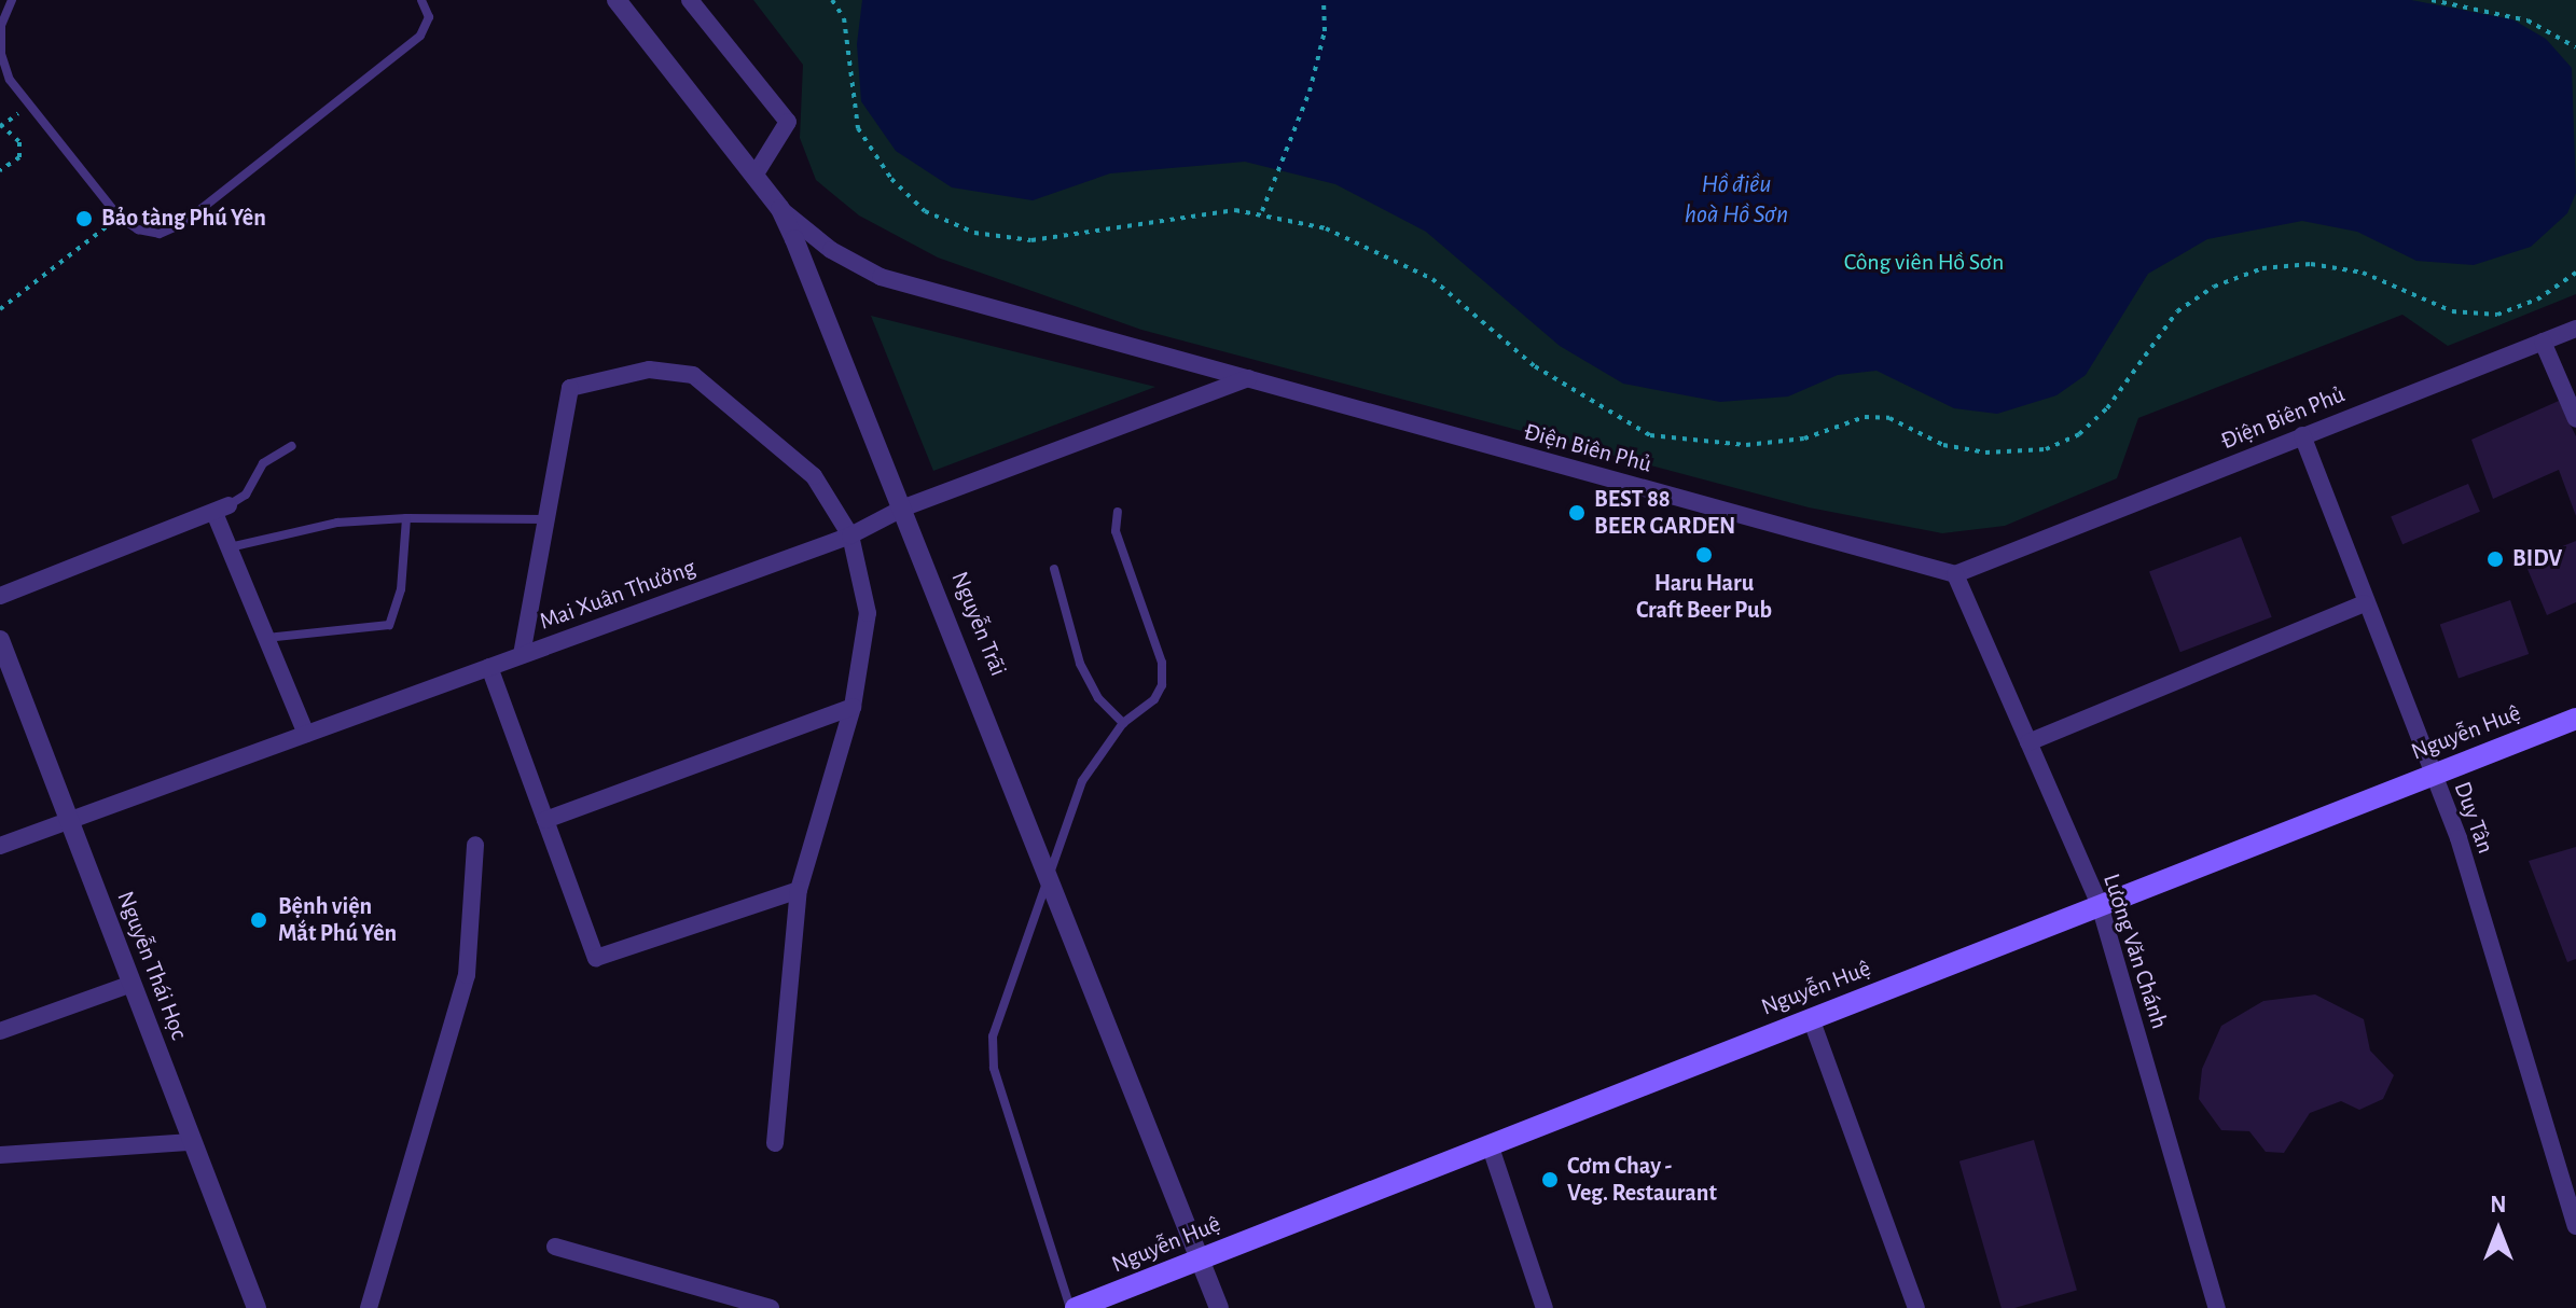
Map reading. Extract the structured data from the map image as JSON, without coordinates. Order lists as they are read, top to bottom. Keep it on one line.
{"streets":{"main road":["Nguyễn Huệ"],"street":["Điện Biên Phủ","Mai Xuân Thưởng","Nguyễn Trãi","Duy Tân","Lương Văn Chánh","Nguyễn Thái Học"]},"crossings":[["Điện Biên Phủ","Mai Xuân Thưởng"],["Điện Biên Phủ","Nguyễn Trãi"],["Điện Biên Phủ","Duy Tân"],["Điện Biên Phủ","Lương Văn Chánh"],["Mai Xuân Thưởng","Nguyễn Trãi"],["Mai Xuân Thưởng","Nguyễn Thái Học"],["Nguyễn Trãi","Nguyễn Huệ"],["Nguyễn Huệ","Duy Tân"],["Nguyễn Huệ","Lương Văn Chánh"]],"water":["Hồ điều hoà Hồ Sơn"],"parks":["Công viên Hồ Sơn"],"places":["Bảo tàng Phú Yên","BEST 88 BEER GARDEN","Haru Haru Craft Beer Pub","BIDV","Bệnh viện Mắt Phú Yên","Cơm Chay - Veg. Restaurant"],"north":"top"}
